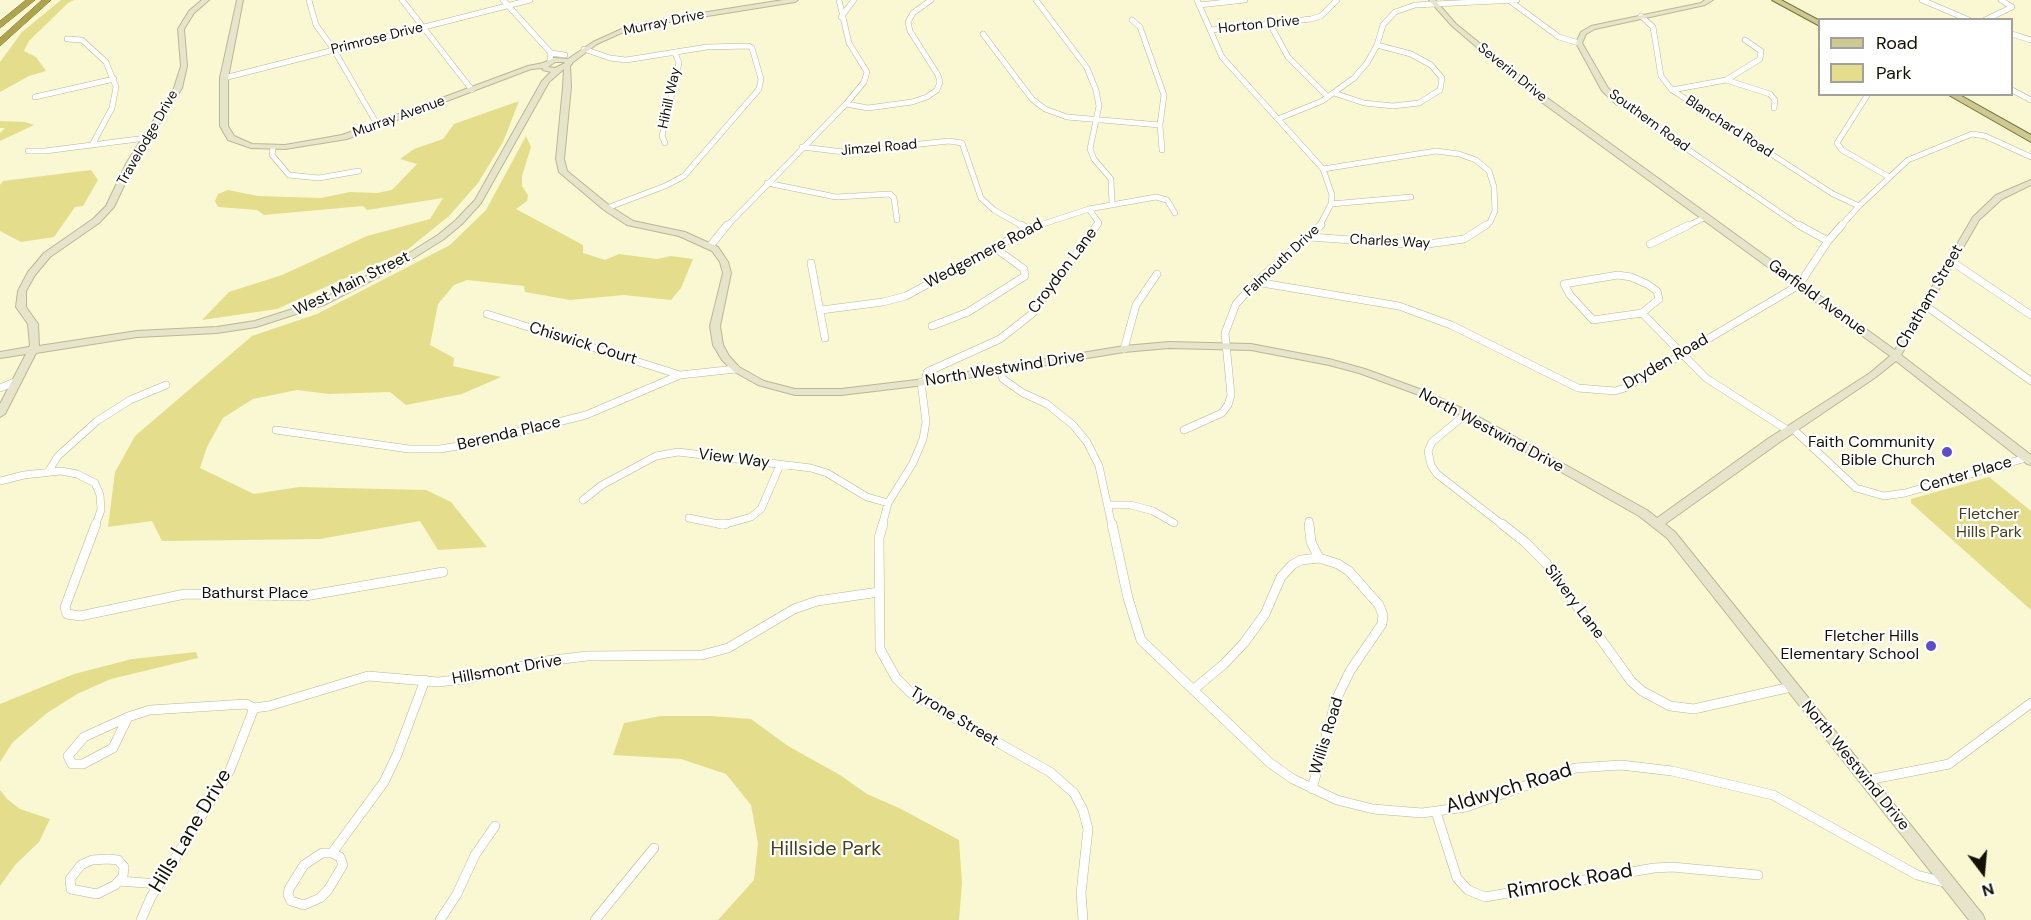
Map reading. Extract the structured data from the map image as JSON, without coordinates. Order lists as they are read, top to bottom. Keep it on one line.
{"streets":{"street":["Murray Drive","Horton Drive","Primrose Drive","Severin Drive","Hihill Way","Murray Avenue","Southern Road","Blanchard Road","Travelodge Drive","Jimzel Road","Charles Way","Wedgemere Road","Falmouth Drive","Croydon Lane","West Main Street","Chatham Street","Garfield Avenue","Chiswick Court","Dryden Road","North Westwind Drive","Berenda Place","View Way","Center Place","Bathurst Place","Silvery Lane","Hillsmont Drive","Tyrone Street","Willis Road","Aldwych Road","Hills Lane Drive","Rimrock Road"]},"crossings":[["Severin Drive","Garfield Avenue"],["Murray Avenue","West Main Street"],["Southern Road","Dryden Road"],["Blanchard Road","Dryden Road"],["Travelodge Drive","West Main Street"],["Jimzel Road","Wedgemere Road"],["Charles Way","Falmouth Drive"],["Wedgemere Road","Croydon Lane"],["Falmouth Drive","Dryden Road"],["Falmouth Drive","North Westwind Drive"],["Croydon Lane","North Westwind Drive"],["Croydon Lane","Tyrone Street"],["Chatham Street","Garfield Avenue"],["Chatham Street","North Westwind Drive"],["Chatham Street","Center Place"],["Garfield Avenue","Dryden Road"],["Garfield Avenue","Center Place"],["Chiswick Court","Berenda Place"],["Dryden Road","Center Place"],["North Westwind Drive","Berenda Place"],["North Westwind Drive","Silvery Lane"],["North Westwind Drive","Tyrone Street"],["North Westwind Drive","Aldwych Road"],["View Way","Tyrone Street"],["Hillsmont Drive","Tyrone Street"],["Hillsmont Drive","Hills Lane Drive"],["Willis Road","Aldwych Road"],["Aldwych Road","Rimrock Road"]],"parks":["Fletcher Hills Park","Hillside Park"],"places":["Faith Community Bible Church","Fletcher Hills Elementary School"],"legend":["Road","Park"],"north":"bottom"}
